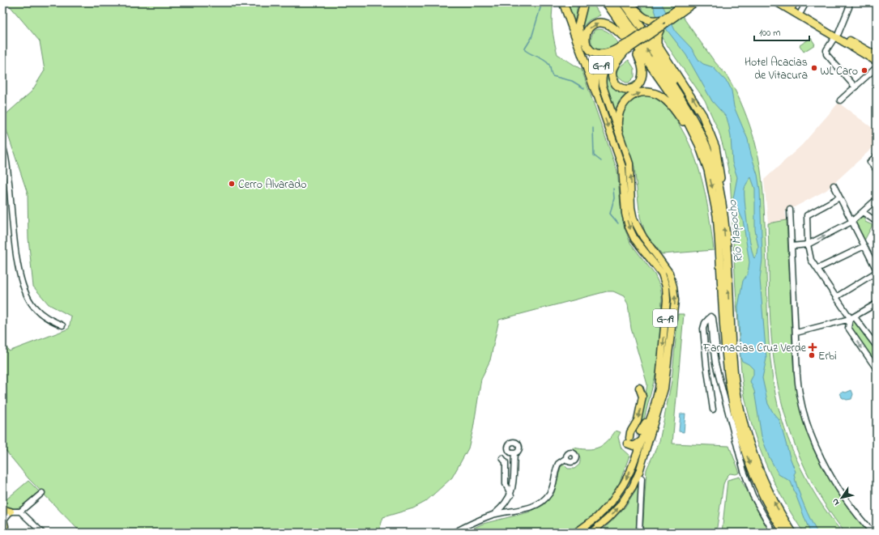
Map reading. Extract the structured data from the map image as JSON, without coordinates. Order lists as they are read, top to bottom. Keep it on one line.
{"streets":{"main road":["G-19"]},"water":["Río Mapocho"],"places":{"other":["Hotel Acacias de Vitacura","WL Caro","Cerro Alvarado","Erbi"],"health":["Farmacias Cruz Verde"]},"scale_bar":"100 m","north":"bottom left"}
